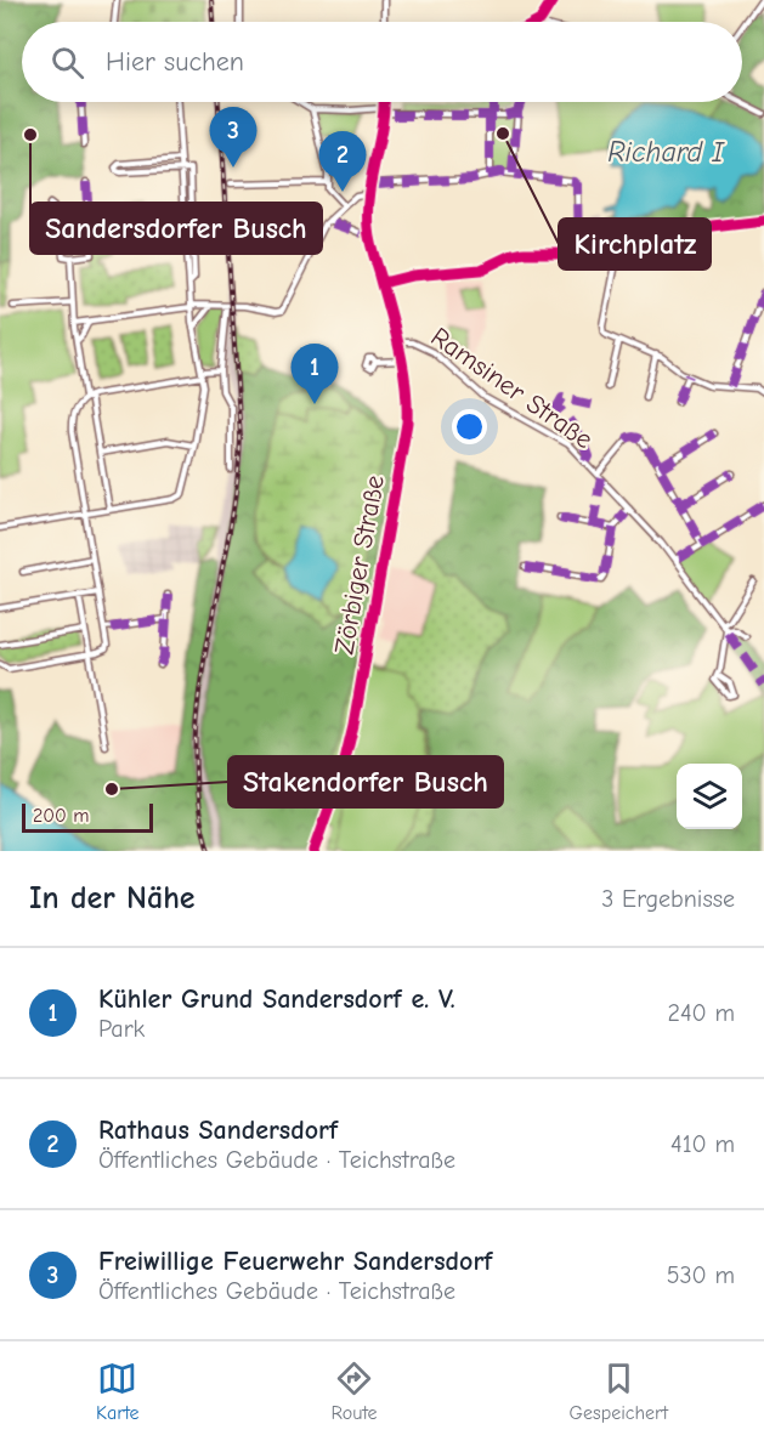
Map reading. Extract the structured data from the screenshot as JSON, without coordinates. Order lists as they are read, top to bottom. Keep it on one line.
{"streets":{"street":["Ramsiner Straße","Zörbiger Straße"]},"crossings":[["Ramsiner Straße","Zörbiger Straße"]],"water":["Richard I"],"places":["Kirchplatz","Sandersdorfer Busch","Stakendorfer Busch"],"scale_bar":"200 m","page":{"search":"Hier suchen","pins":["3","2","1"],"scale":"200 m","heading":["In der Nähe","3 Ergebnisse"],"list":[{"mark":"1","name":"Kühler Grund Sandersdorf e. V.","note":"Park","value":"240 m"},{"mark":"2","name":"Rathaus Sandersdorf","note":"Öffentliches Gebäude · Teichstraße","value":"410 m"},{"mark":"3","name":"Freiwillige Feuerwehr Sandersdorf","note":"Öffentliches Gebäude · Teichstraße","value":"530 m"}],"nav":["Karte","Route","Gespeichert"]}}
